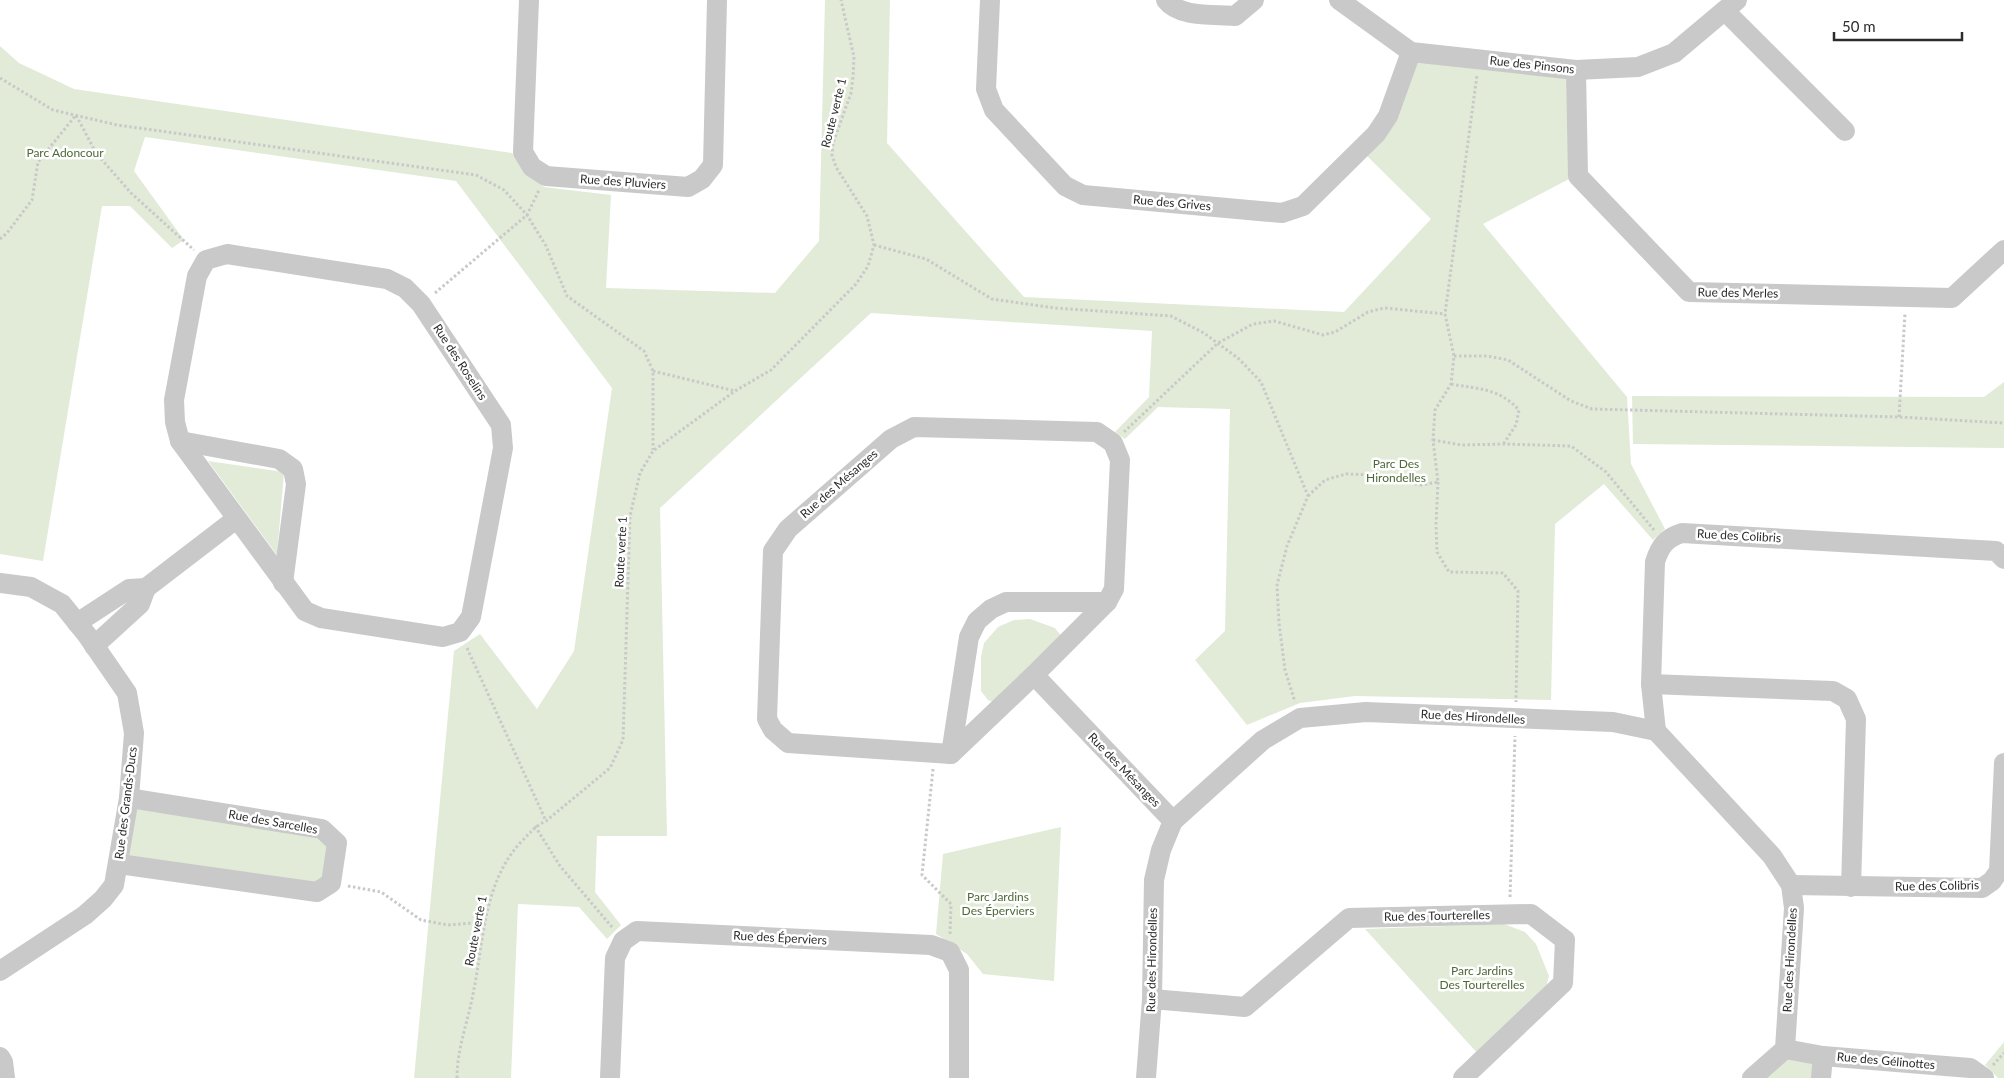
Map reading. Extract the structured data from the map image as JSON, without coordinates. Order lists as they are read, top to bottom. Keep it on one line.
{"streets":{"street":["Rue des Pinsons","Rue des Pluviers","Rue des Grives","Rue des Merles","Rue des Roselins","Rue des Mésanges","Rue des Colibris","Rue des Hirondelles","Rue des Grands-Ducs","Rue des Sarcelles","Rue des Tourterelles","Rue des Éperviers","Rue des Gélinottes"],"path":["Route verte 1"]},"crossings":[["Rue des Pinsons","Rue des Grives"],["Rue des Pinsons","Rue des Merles"],["Rue des Mésanges","Rue des Hirondelles"],["Rue des Colibris","Rue des Hirondelles"],["Rue des Hirondelles","Rue des Tourterelles"],["Rue des Hirondelles","Rue des Gélinottes"],["Rue des Grands-Ducs","Rue des Sarcelles"]],"parks":["Parc Adoncour","Parc Des Hirondelles","Parc Jardins Des Éperviers","Parc Jardins Des Tourterelles"],"scale_bar":"50 m"}
